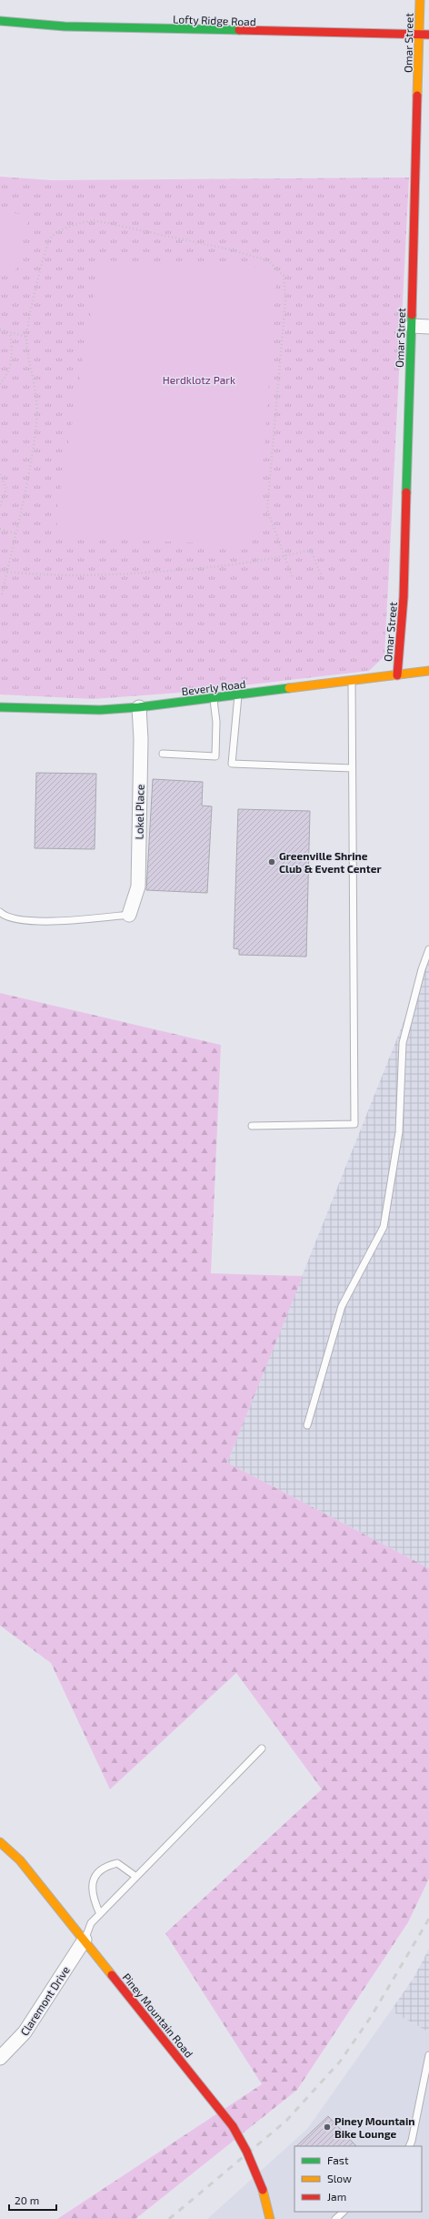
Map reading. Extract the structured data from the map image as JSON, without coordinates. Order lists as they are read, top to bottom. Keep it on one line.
{"streets":{"street":["Lofty Ridge Road","Omar Street","Beverly Road","Lokel Place","Claremont Drive","Piney Mountain Road"]},"crossings":[["Lofty Ridge Road","Omar Street"],["Omar Street","Beverly Road"],["Beverly Road","Lokel Place"],["Claremont Drive","Piney Mountain Road"]],"parks":["Herdklotz Park"],"places":["Greenville Shrine Club & Event Center","Piney Mountain Bike Lounge"],"legend":["Fast","Slow","Jam"],"scale_bar":"20 m"}
